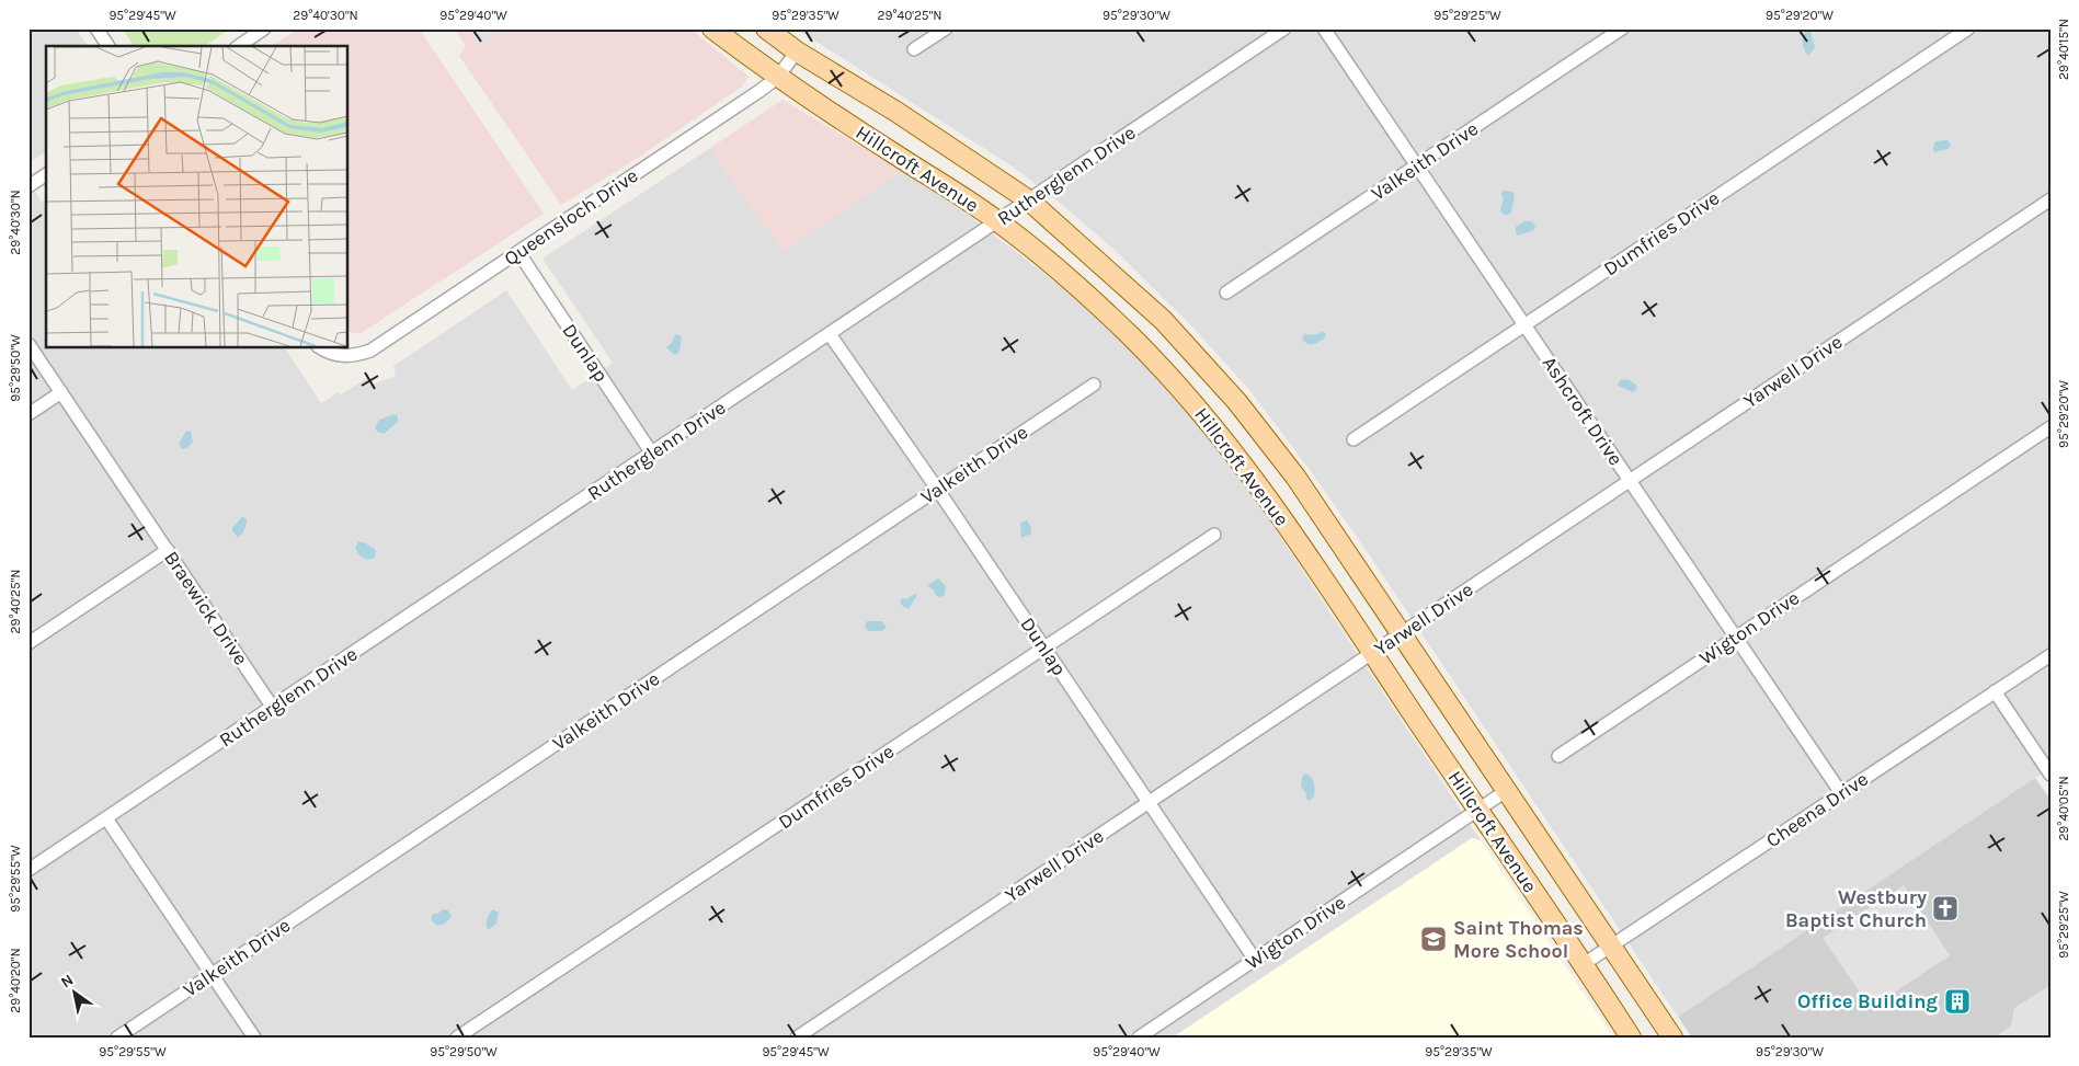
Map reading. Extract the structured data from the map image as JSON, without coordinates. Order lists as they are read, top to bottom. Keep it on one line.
{"streets":{"main road":["Hillcroft Avenue"],"street":["Valkeith Drive","Rutherglenn Drive","Queensloch Drive","Dumfries Drive","Dunlap","Yarwell Drive","Ashcroft Drive","Braewick Drive","Wigton Drive","Cheena Drive"]},"crossings":[["Valkeith Drive","Dunlap"],["Valkeith Drive","Ashcroft Drive"],["Hillcroft Avenue","Rutherglenn Drive"],["Hillcroft Avenue","Queensloch Drive"],["Hillcroft Avenue","Yarwell Drive"],["Hillcroft Avenue","Wigton Drive"],["Hillcroft Avenue","Cheena Drive"],["Rutherglenn Drive","Dunlap"],["Rutherglenn Drive","Braewick Drive"],["Queensloch Drive","Dunlap"],["Dumfries Drive","Dunlap"],["Dumfries Drive","Ashcroft Drive"],["Dunlap","Yarwell Drive"],["Dunlap","Wigton Drive"],["Yarwell Drive","Ashcroft Drive"],["Ashcroft Drive","Wigton Drive"],["Ashcroft Drive","Cheena Drive"]],"places":{"church":["Westbury Baptist Church"],"school or university":["Saint Thomas More School"],"building":["Office Building"]},"north":"top left","coordinates":["95°29'45\"W","29°40'30\"N","95°29'40\"W","95°29'35\"W","29°40'25\"N","95°29'30\"W","95°29'25\"W","95°29'20\"W","29°40'15\"N","95°29'50\"W","29°40'05\"N","95°29'55\"W","29°40'20\"N"]}
